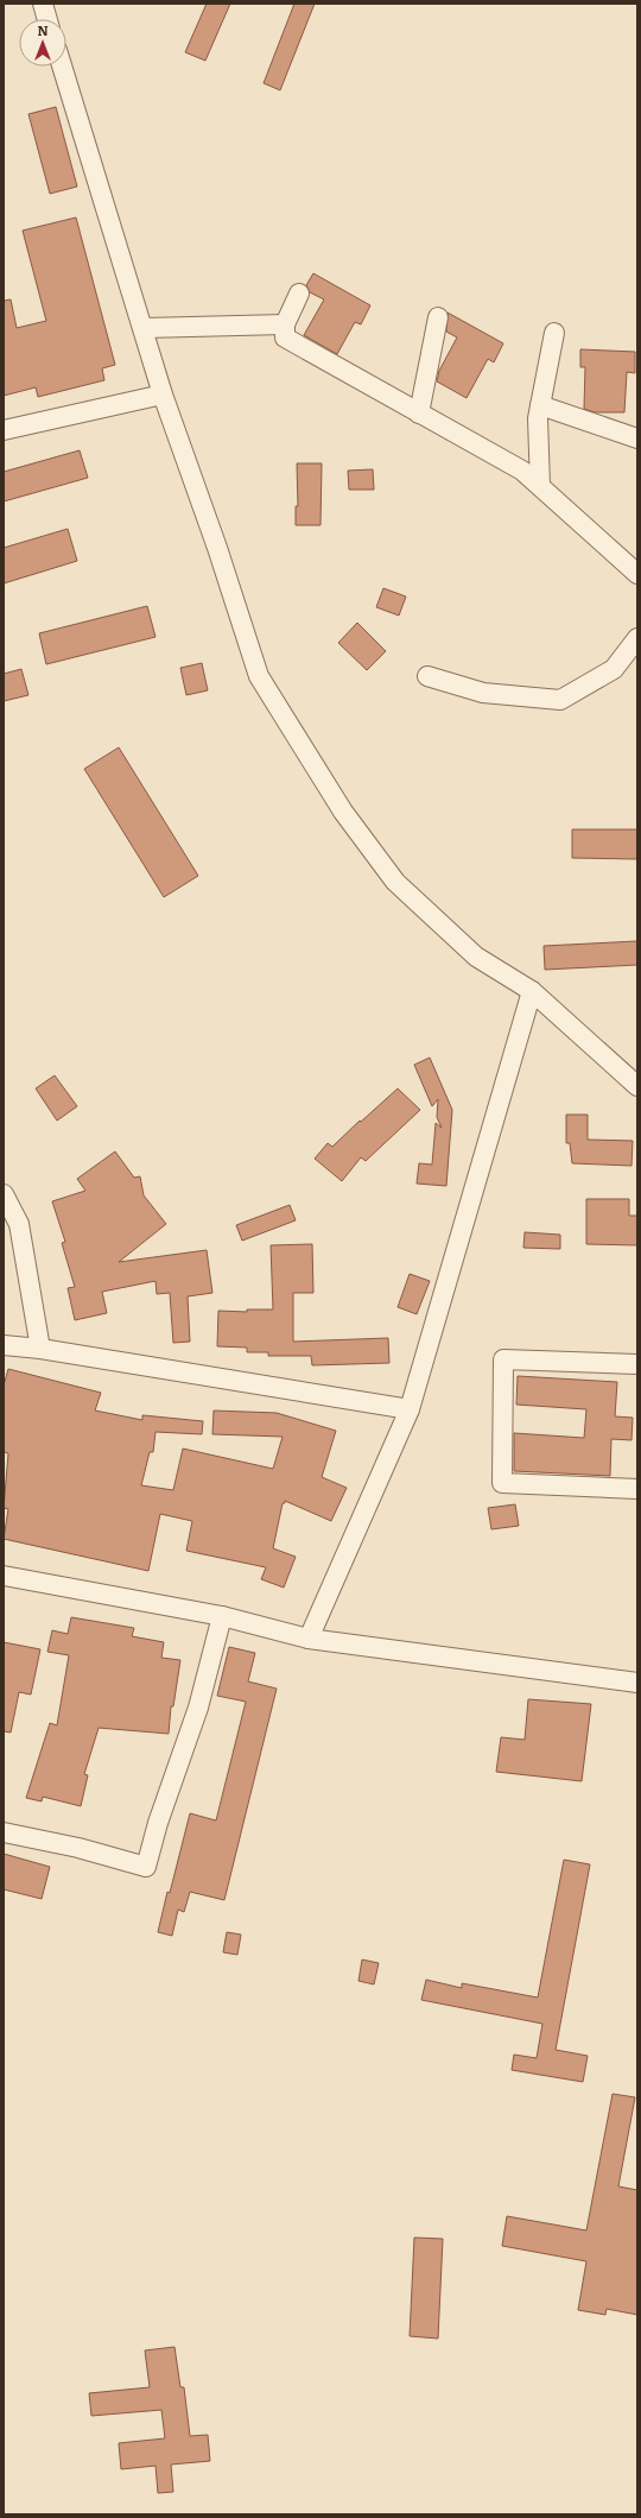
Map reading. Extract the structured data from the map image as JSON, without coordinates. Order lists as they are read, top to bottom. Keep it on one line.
{"north":"top"}
